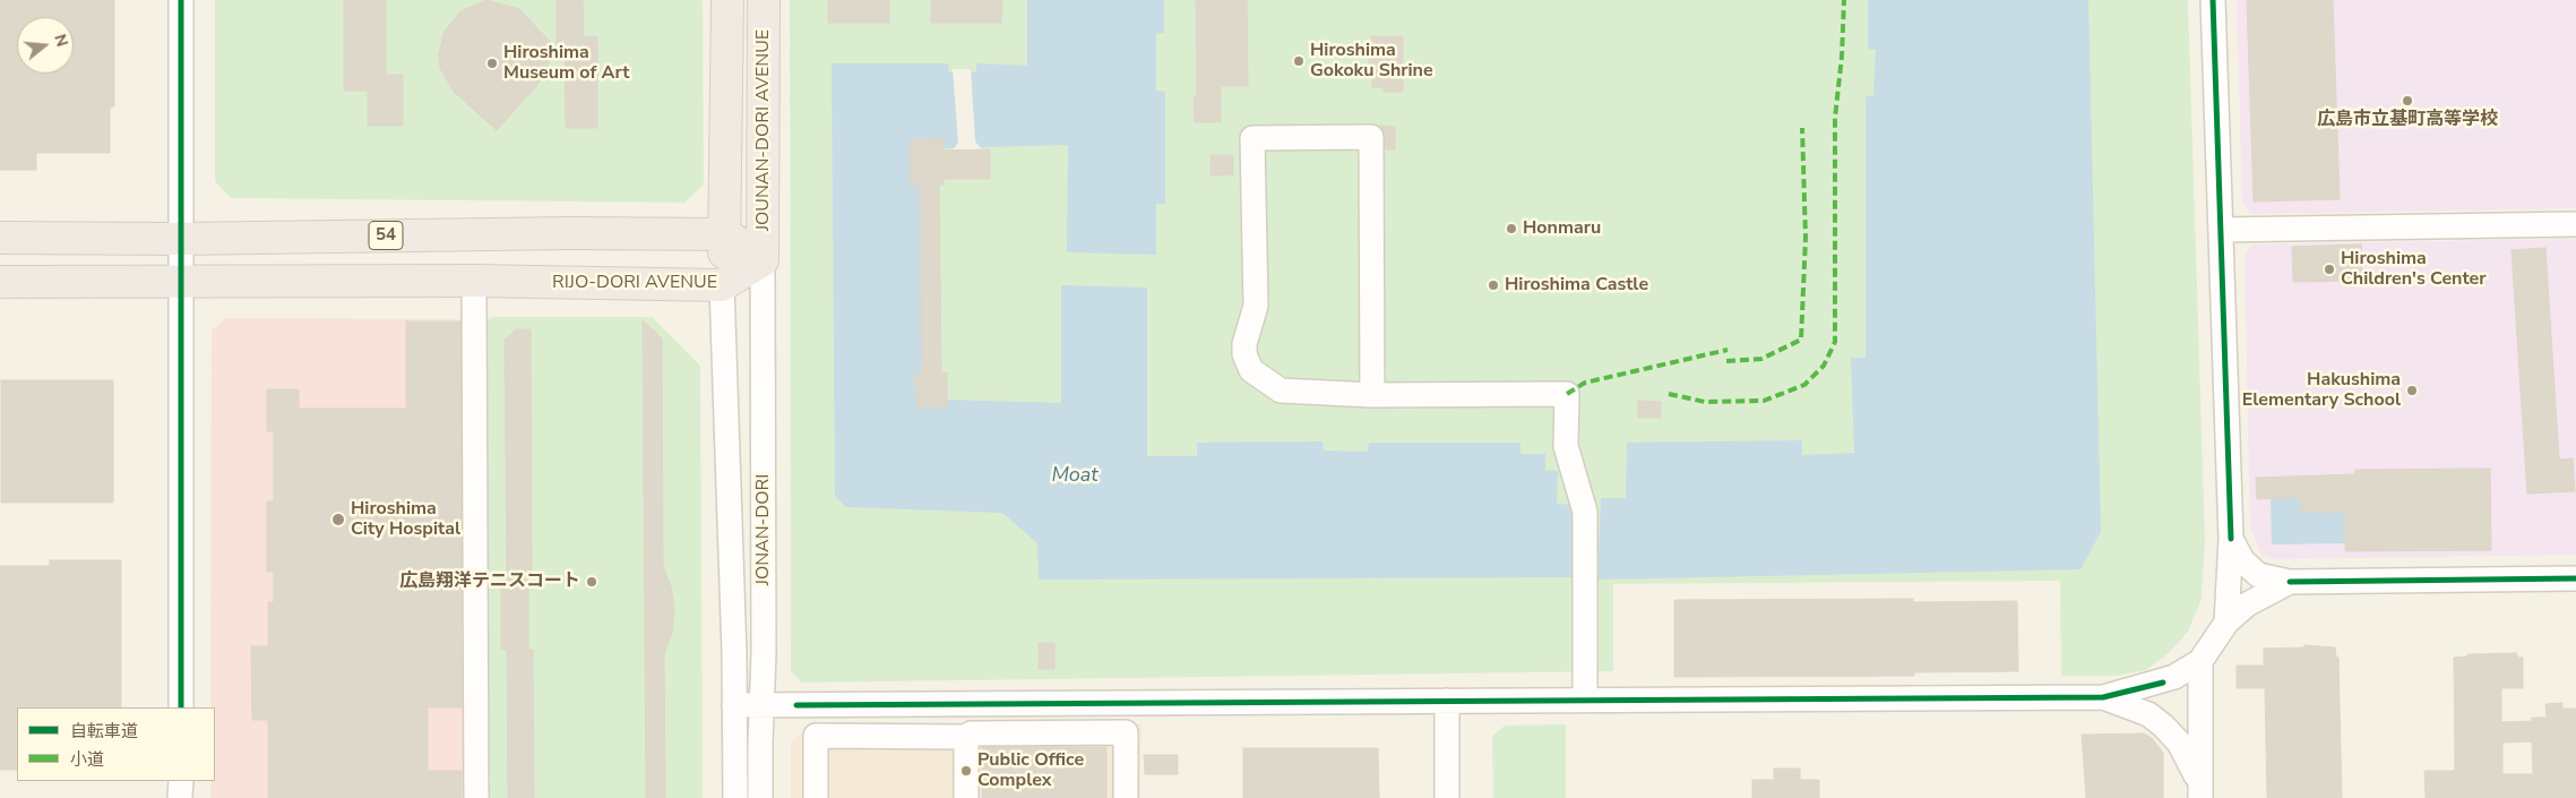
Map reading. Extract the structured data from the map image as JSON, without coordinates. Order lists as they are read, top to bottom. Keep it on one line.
{"streets":{"highway":["JOUNAN-DORI AVENUE","54","RIJO-DORI AVENUE"],"street":["JONAN-DORI"]},"crossings":[["JOUNAN-DORI AVENUE","54"],["JOUNAN-DORI AVENUE","RIJO-DORI AVENUE"],["JOUNAN-DORI AVENUE","JONAN-DORI"],["RIJO-DORI AVENUE","JONAN-DORI"]],"water":["Moat"],"places":["Hiroshima Gokoku Shrine","Hiroshima Museum of Art","広島市立基町高等学校","Honmaru","Hiroshima Children's Center","Hiroshima Castle","Hakushima Elementary School","Hiroshima City Hospital","広島翔洋テニスコート","Public Office Complex"],"legend":["自転車道","小道"],"north":"right"}
